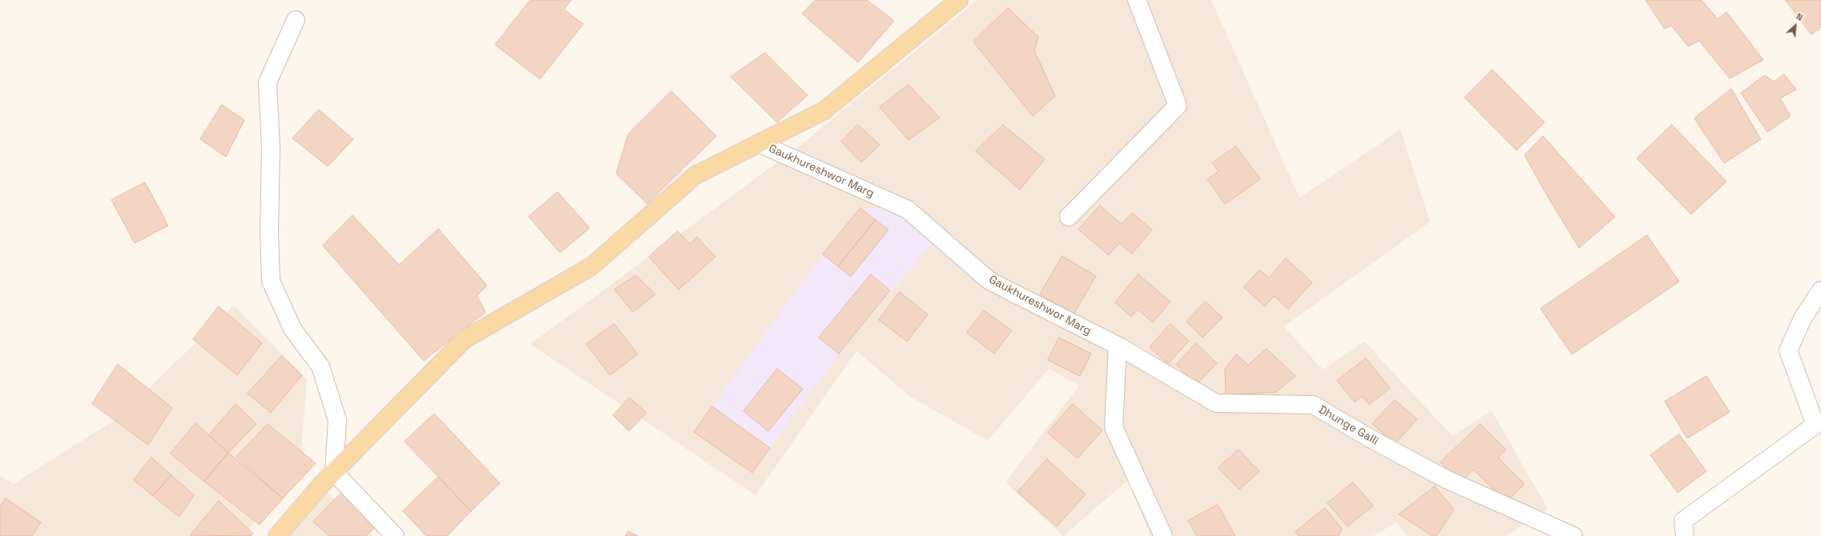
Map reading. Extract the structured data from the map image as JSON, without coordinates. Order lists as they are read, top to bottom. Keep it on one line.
{"streets":{"street":["Gaukhureshwor Marg","Dhunge Galli"]},"crossings":[["Gaukhureshwor Marg","Dhunge Galli"]],"north":"top right"}
